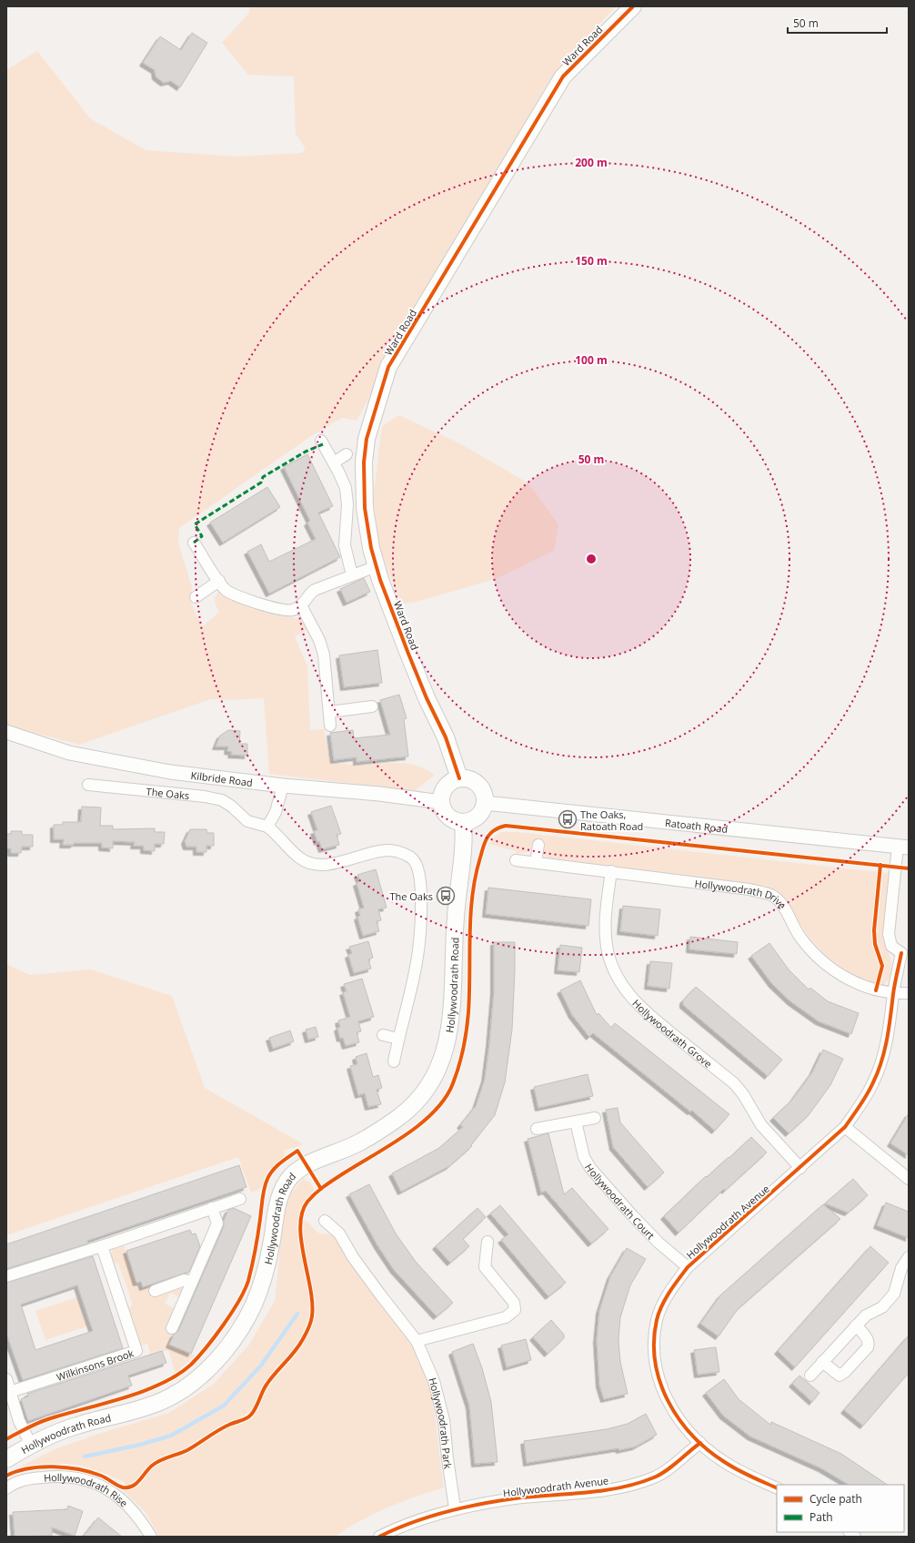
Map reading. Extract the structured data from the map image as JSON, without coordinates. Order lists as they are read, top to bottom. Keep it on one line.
{"streets":{"main road":["Ward Road","Hollywoodrath Road"],"street":["Kilbride Road","The Oaks","Ratoath Road","Hollywoodrath Drive","Hollywoodrath Grove","Hollywoodrath Court","Hollywoodrath Avenue","Wilkinsons Brook","Hollywoodrath Park","Hollywoodrath Rise"]},"crossings":[["Ward Road","Kilbride Road"],["Ward Road","Ratoath Road"],["Ward Road","Hollywoodrath Road"],["Kilbride Road","Ratoath Road"],["Kilbride Road","Hollywoodrath Road"],["Ratoath Road","Hollywoodrath Road"],["Ratoath Road","Hollywoodrath Avenue"],["Hollywoodrath Drive","Hollywoodrath Grove"],["Hollywoodrath Drive","Hollywoodrath Avenue"],["Hollywoodrath Grove","Hollywoodrath Avenue"],["Hollywoodrath Court","Hollywoodrath Avenue"],["Hollywoodrath Avenue","Hollywoodrath Park"]],"places":{"bus stop":["The Oaks, Ratoath Road","The Oaks"]},"legend":["Cycle path","Path"],"scale_bar":"50 m","rings":["200 m","150 m","100 m","50 m"]}
